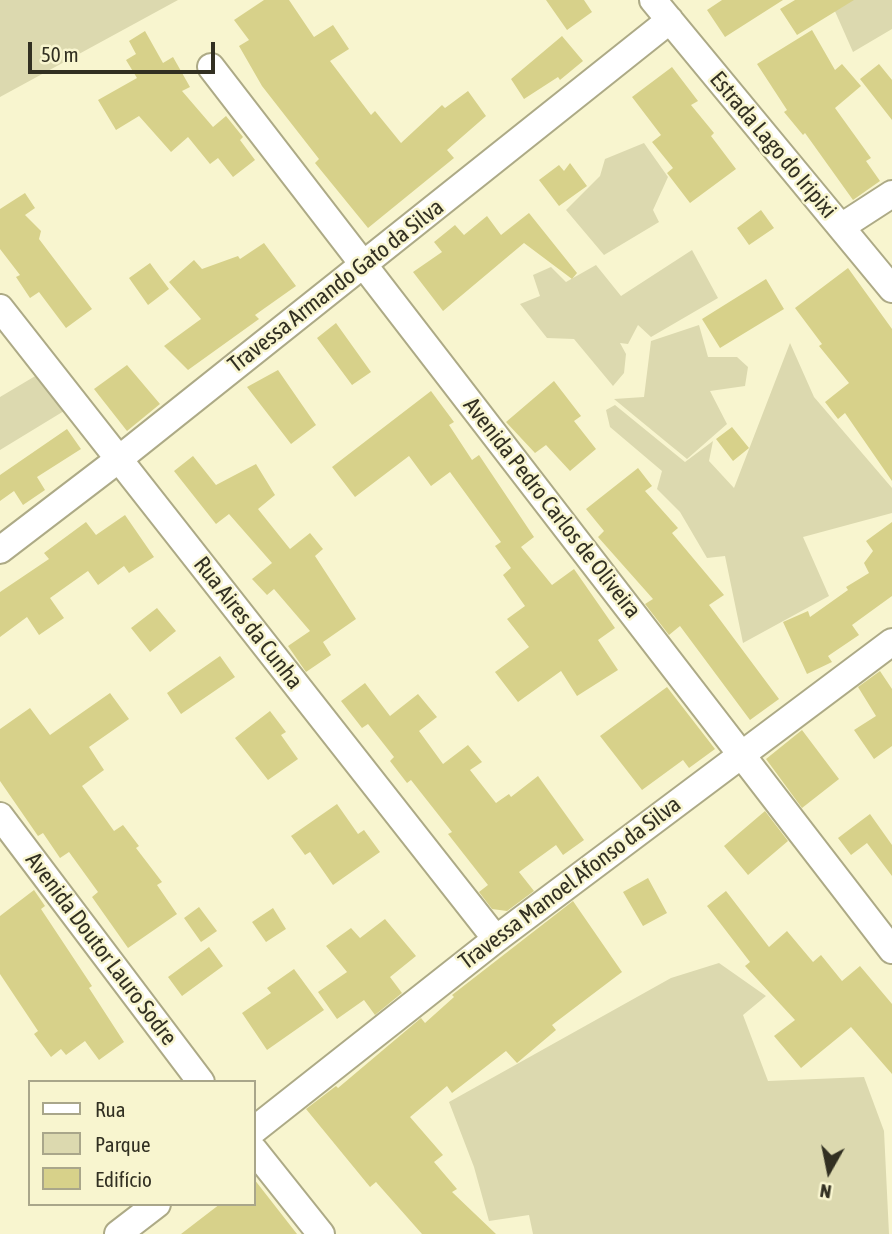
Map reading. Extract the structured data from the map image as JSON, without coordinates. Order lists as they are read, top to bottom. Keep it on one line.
{"streets":{"street":["Estrada Lago do Iripixi","Travessa Armando Gato da Silva","Avenida Pedro Carlos de Oliveira","Rua Aires da Cunha","Travessa Manoel Afonso da Silva","Avenida Doutor Lauro Sodre"]},"crossings":[["Estrada Lago do Iripixi","Travessa Armando Gato da Silva"],["Travessa Armando Gato da Silva","Avenida Pedro Carlos de Oliveira"],["Travessa Armando Gato da Silva","Rua Aires da Cunha"],["Avenida Pedro Carlos de Oliveira","Travessa Manoel Afonso da Silva"],["Rua Aires da Cunha","Travessa Manoel Afonso da Silva"]],"legend":["Rua","Parque","Edifício"],"scale_bar":"50 m","north":"bottom"}
